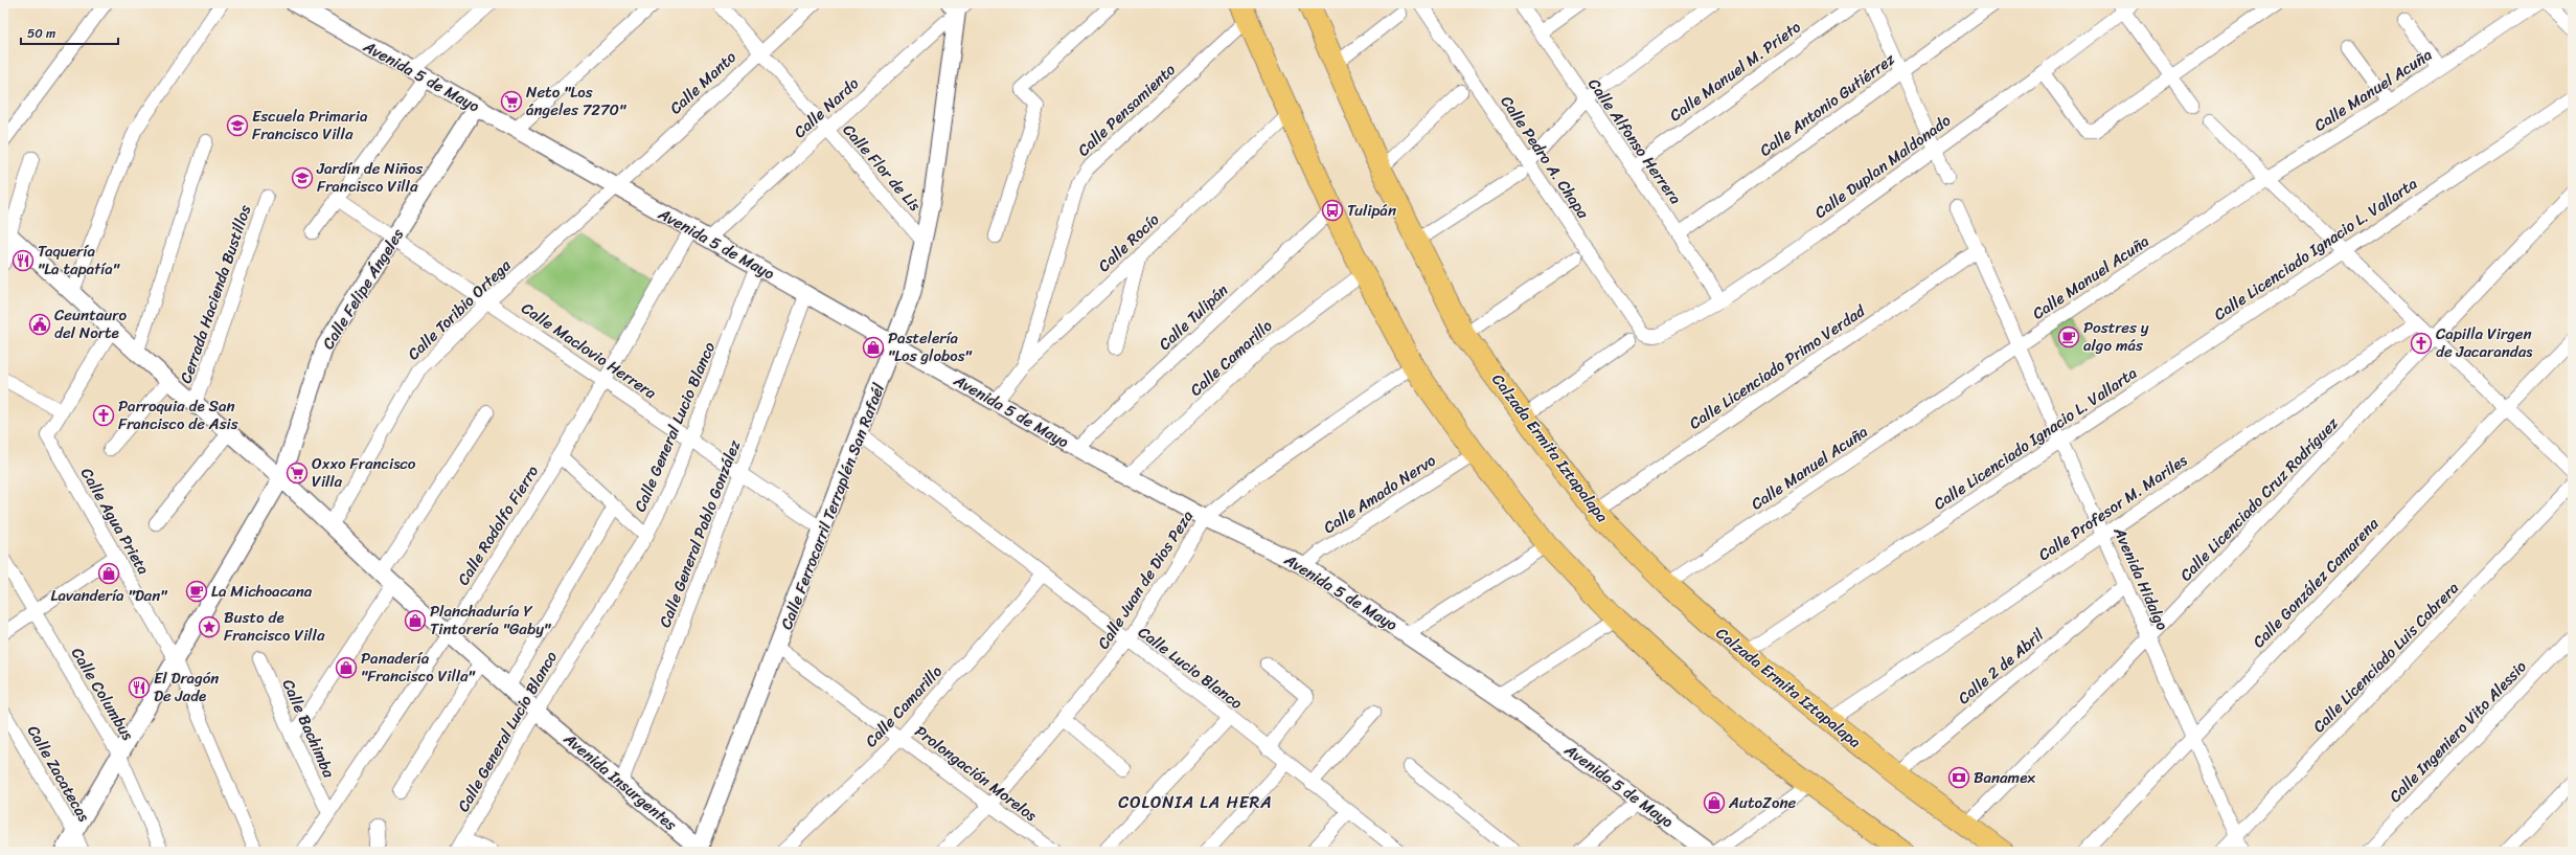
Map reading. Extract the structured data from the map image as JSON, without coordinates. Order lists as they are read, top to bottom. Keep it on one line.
{"streets":{"main road":["Calzada Ermita Iztapalapa"],"street":["Calle Manuel M. Prieto","Avenida 5 de Mayo","Calle Manto","Calle Manuel Acuña","Calle Antonio Gutiérrez","Calle Nardo","Calle Pensamiento","Calle Alfonso Herrera","Calle Pedro A. Chapa","Calle Duplan Maldonado","Calle Flor de Lis","Calle Rocío","Calle Licenciado Ignacio L. Vallarta","Calle Felipe Ángeles","Cerrada Hacienda Bustillos","Calle Toribio Ortega","Calle Tulipán","Calle Maclovio Herrera","Calle Camarillo","Calle Licenciado Primo Verdad","Calle General Lucio Blanco","Calle Amado Nervo","Calle Licenciado Cruz Rodríguez","Calle Ferrocarril Terraplén San Rafaél","Calle Profesor M. Mariles","Calle Agua Prieta","Calle Rodolfo Fierro","Calle General Pablo González","Avenida Hidalgo","Calle Juan de Dios Peza","Calle González Camarena","Calle Licenciado Luis Cabrera","Calle 2 de Abril","Calle Lucio Blanco","Calle Columbus","Calle Bachimba","Calle Ingeniero Vito Alessio","Calle Zacatecas","Prolongación Morelos","Avenida Insurgentes"]},"crossings":[["Calle Manuel M. Prieto","Calle Alfonso Herrera"],["Avenida 5 de Mayo","Calle Manto"],["Avenida 5 de Mayo","Calle Nardo"],["Avenida 5 de Mayo","Calle Rocío"],["Avenida 5 de Mayo","Calle Felipe Ángeles"],["Avenida 5 de Mayo","Calle Toribio Ortega"],["Avenida 5 de Mayo","Calle Tulipán"],["Avenida 5 de Mayo","Calle Camarillo"],["Avenida 5 de Mayo","Calle General Lucio Blanco"],["Avenida 5 de Mayo","Calle Amado Nervo"],["Avenida 5 de Mayo","Calle Ferrocarril Terraplén San Rafaél"],["Avenida 5 de Mayo","Calle Rodolfo Fierro"],["Avenida 5 de Mayo","Calle General Pablo González"],["Avenida 5 de Mayo","Calle Juan de Dios Peza"],["Calle Manto","Calle Flor de Lis"],["Calle Manto","Calle Toribio Ortega"],["Calle Manuel Acuña","Calzada Ermita Iztapalapa"],["Calle Manuel Acuña","Avenida Hidalgo"],["Calle Antonio Gutiérrez","Calle Alfonso Herrera"],["Calle Nardo","Calle Flor de Lis"],["Calle Nardo","Calle Ferrocarril Terraplén San Rafaél"],["Calle Pensamiento","Calle Rocío"],["Calle Alfonso Herrera","Calle Duplan Maldonado"],["Calle Pedro A. Chapa","Calle Duplan Maldonado"],["Calle Flor de Lis","Calle Ferrocarril Terraplén San Rafaél"],["Calle Licenciado Ignacio L. Vallarta","Calzada Ermita Iztapalapa"],["Calle Licenciado Ignacio L. Vallarta","Avenida Hidalgo"],["Calle Felipe Ángeles","Calle Maclovio Herrera"],["Calle Felipe Ángeles","Calle Agua Prieta"],["Calle Felipe Ángeles","Calle Columbus"],["Calle Felipe Ángeles","Calle Zacatecas"],["Calle Felipe Ángeles","Avenida Insurgentes"],["Cerrada Hacienda Bustillos","Avenida Insurgentes"],["Calle Toribio Ortega","Calle Maclovio Herrera"],["Calle Toribio Ortega","Avenida Insurgentes"],["Calle Maclovio Herrera","Calle General Lucio Blanco"],["Calle Maclovio Herrera","Calle Ferrocarril Terraplén San Rafaél"],["Calle Maclovio Herrera","Calle Rodolfo Fierro"],["Calle Maclovio Herrera","Calle General Pablo González"],["Calle Camarillo","Calle Lucio Blanco"],["Calle Camarillo","Prolongación Morelos"],["Calle Licenciado Primo Verdad","Calzada Ermita Iztapalapa"],["Calle Licenciado Primo Verdad","Avenida Hidalgo"],["Calle General Lucio Blanco","Avenida Insurgentes"],["Calzada Ermita Iztapalapa","Calle Licenciado Cruz Rodríguez"],["Calzada Ermita Iztapalapa","Calle Profesor M. Mariles"],["Calzada Ermita Iztapalapa","Calle 2 de Abril"],["Calle Licenciado Cruz Rodríguez","Avenida Hidalgo"],["Calle Ferrocarril Terraplén San Rafaél","Calle Lucio Blanco"],["Calle Ferrocarril Terraplén San Rafaél","Prolongación Morelos"],["Calle Ferrocarril Terraplén San Rafaél","Avenida Insurgentes"],["Calle Profesor M. Mariles","Avenida Hidalgo"],["Calle Rodolfo Fierro","Calle Bachimba"],["Calle Rodolfo Fierro","Avenida Insurgentes"],["Calle General Pablo González","Avenida Insurgentes"],["Avenida Hidalgo","Calle González Camarena"],["Avenida Hidalgo","Calle Licenciado Luis Cabrera"],["Avenida Hidalgo","Calle 2 de Abril"],["Calle Juan de Dios Peza","Calle Lucio Blanco"],["Calle Juan de Dios Peza","Prolongación Morelos"]],"districts":["COLONIA LA HERA"],"places":{"supermarket":["Neto \"Los ángeles 7270\"","Oxxo Francisco Villa"],"school or university":["Escuela Primaria Francisco Villa","Jardín de Niños Francisco Villa"],"bus stop":["Tulipán"],"restaurant":["Taquería \"La tapatía\"","El Dragón De Jade"],"public building":["Ceuntauro del Norte"],"cafe":["Postres y algo más","La Michoacana"],"church":["Capilla Virgen de Jacarandas","Parroquia de San Francisco de Asis"],"shop":["Pastelería \"Los globos\"","Lavandería \"Dan\"","Planchaduría Y Tintorería \"Gaby\"","Panadería \"Francisco Villa\"","AutoZone"],"place":["Busto de Francisco Villa"],"bank":["Banamex"]},"scale_bar":"50 m"}
